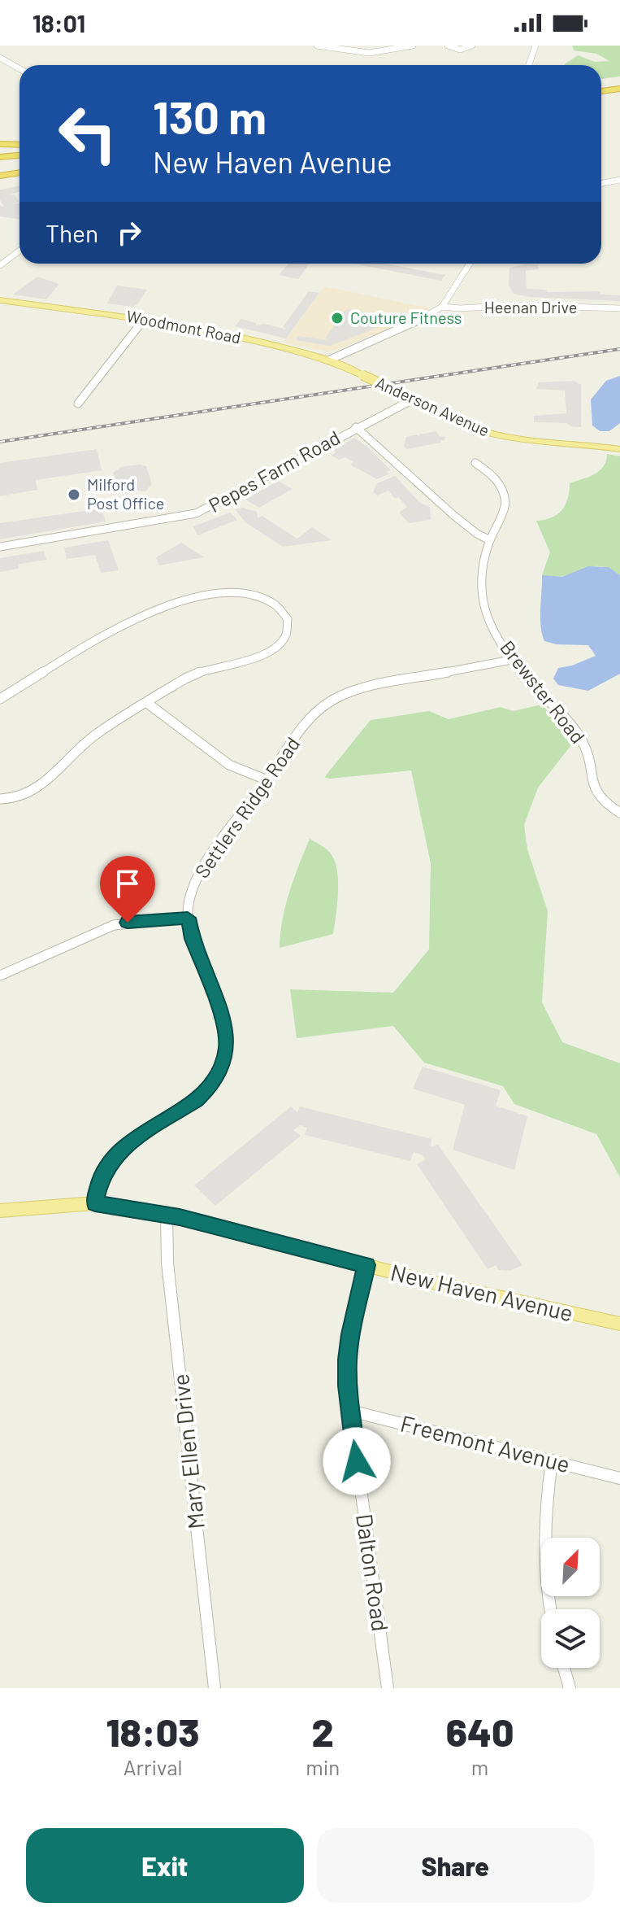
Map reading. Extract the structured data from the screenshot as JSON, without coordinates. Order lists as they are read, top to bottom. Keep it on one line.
{"streets":{"main road":["Woodmont Road","Anderson Avenue","New Haven Avenue"],"street":["Heenan Drive","Pepes Farm Road","Brewster Road","Settlers Ridge Road","Freemont Avenue","Mary Ellen Drive","Dalton Road"]},"crossings":[["Woodmont Road","Anderson Avenue"],["Brewster Road","Settlers Ridge Road"],["Settlers Ridge Road","New Haven Avenue"],["New Haven Avenue","Mary Ellen Drive"],["New Haven Avenue","Dalton Road"],["Freemont Avenue","Dalton Road"]],"places":["Couture Fitness","Milford Post Office"],"north":"top right","page":{"status":"18:01","turn":["130 m","New Haven Avenue"],"then":"Then","eta":["18:03","Arrival","2","min","640","m"],"buttons":["Exit","Share"]}}
